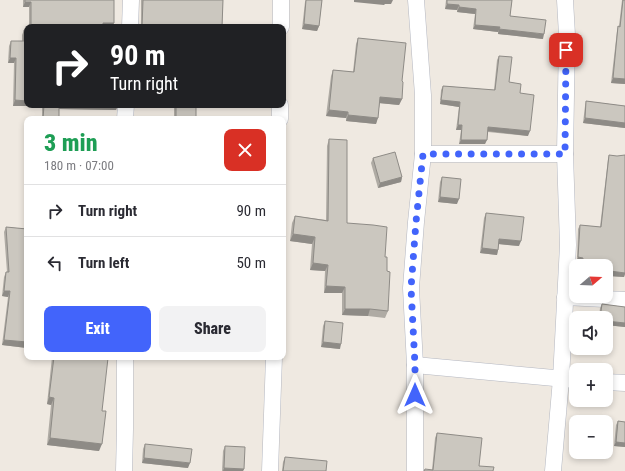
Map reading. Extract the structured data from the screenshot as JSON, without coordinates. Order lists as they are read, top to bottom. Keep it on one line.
{"north":"right","page":{"turn":["90 m","Turn right"],"heading":["3 min","180 m · 07:00"],"list":[{"name":"Turn right","value":"90 m"},{"name":"Turn left","value":"50 m"}],"map_buttons":["+","−"],"buttons":["Exit","Share"]}}
